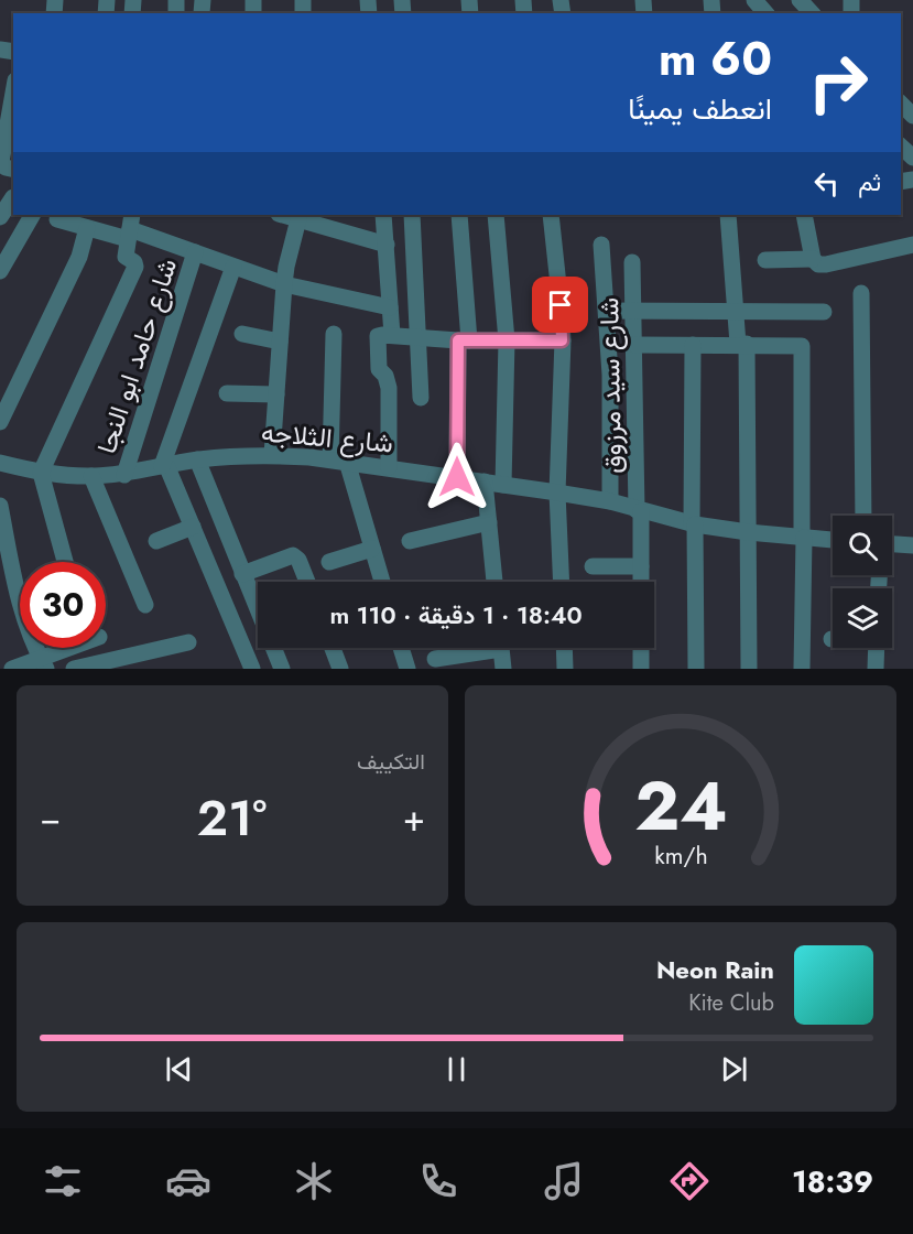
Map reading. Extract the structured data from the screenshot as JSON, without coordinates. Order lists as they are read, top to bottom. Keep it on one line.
{"streets":{"street":["شارع حامد ابو النجا","شارع سيد مرزوق","شارع الثلاجه"]},"crossings":[["شارع حامد ابو النجا","شارع الثلاجه"],["شارع سيد مرزوق","شارع الثلاجه"]],"page":{"turn":["60 m","انعطف يمينًا"],"then":"ثم","limit":"30","trip":"18:40 · 1 دقيقة · 110 m","tile":"التكييف","heat":["−","21°","+"],"song":["Neon Rain","Kite Club"],"tabs":"18:39","gauge":["24","km/h"]}}
